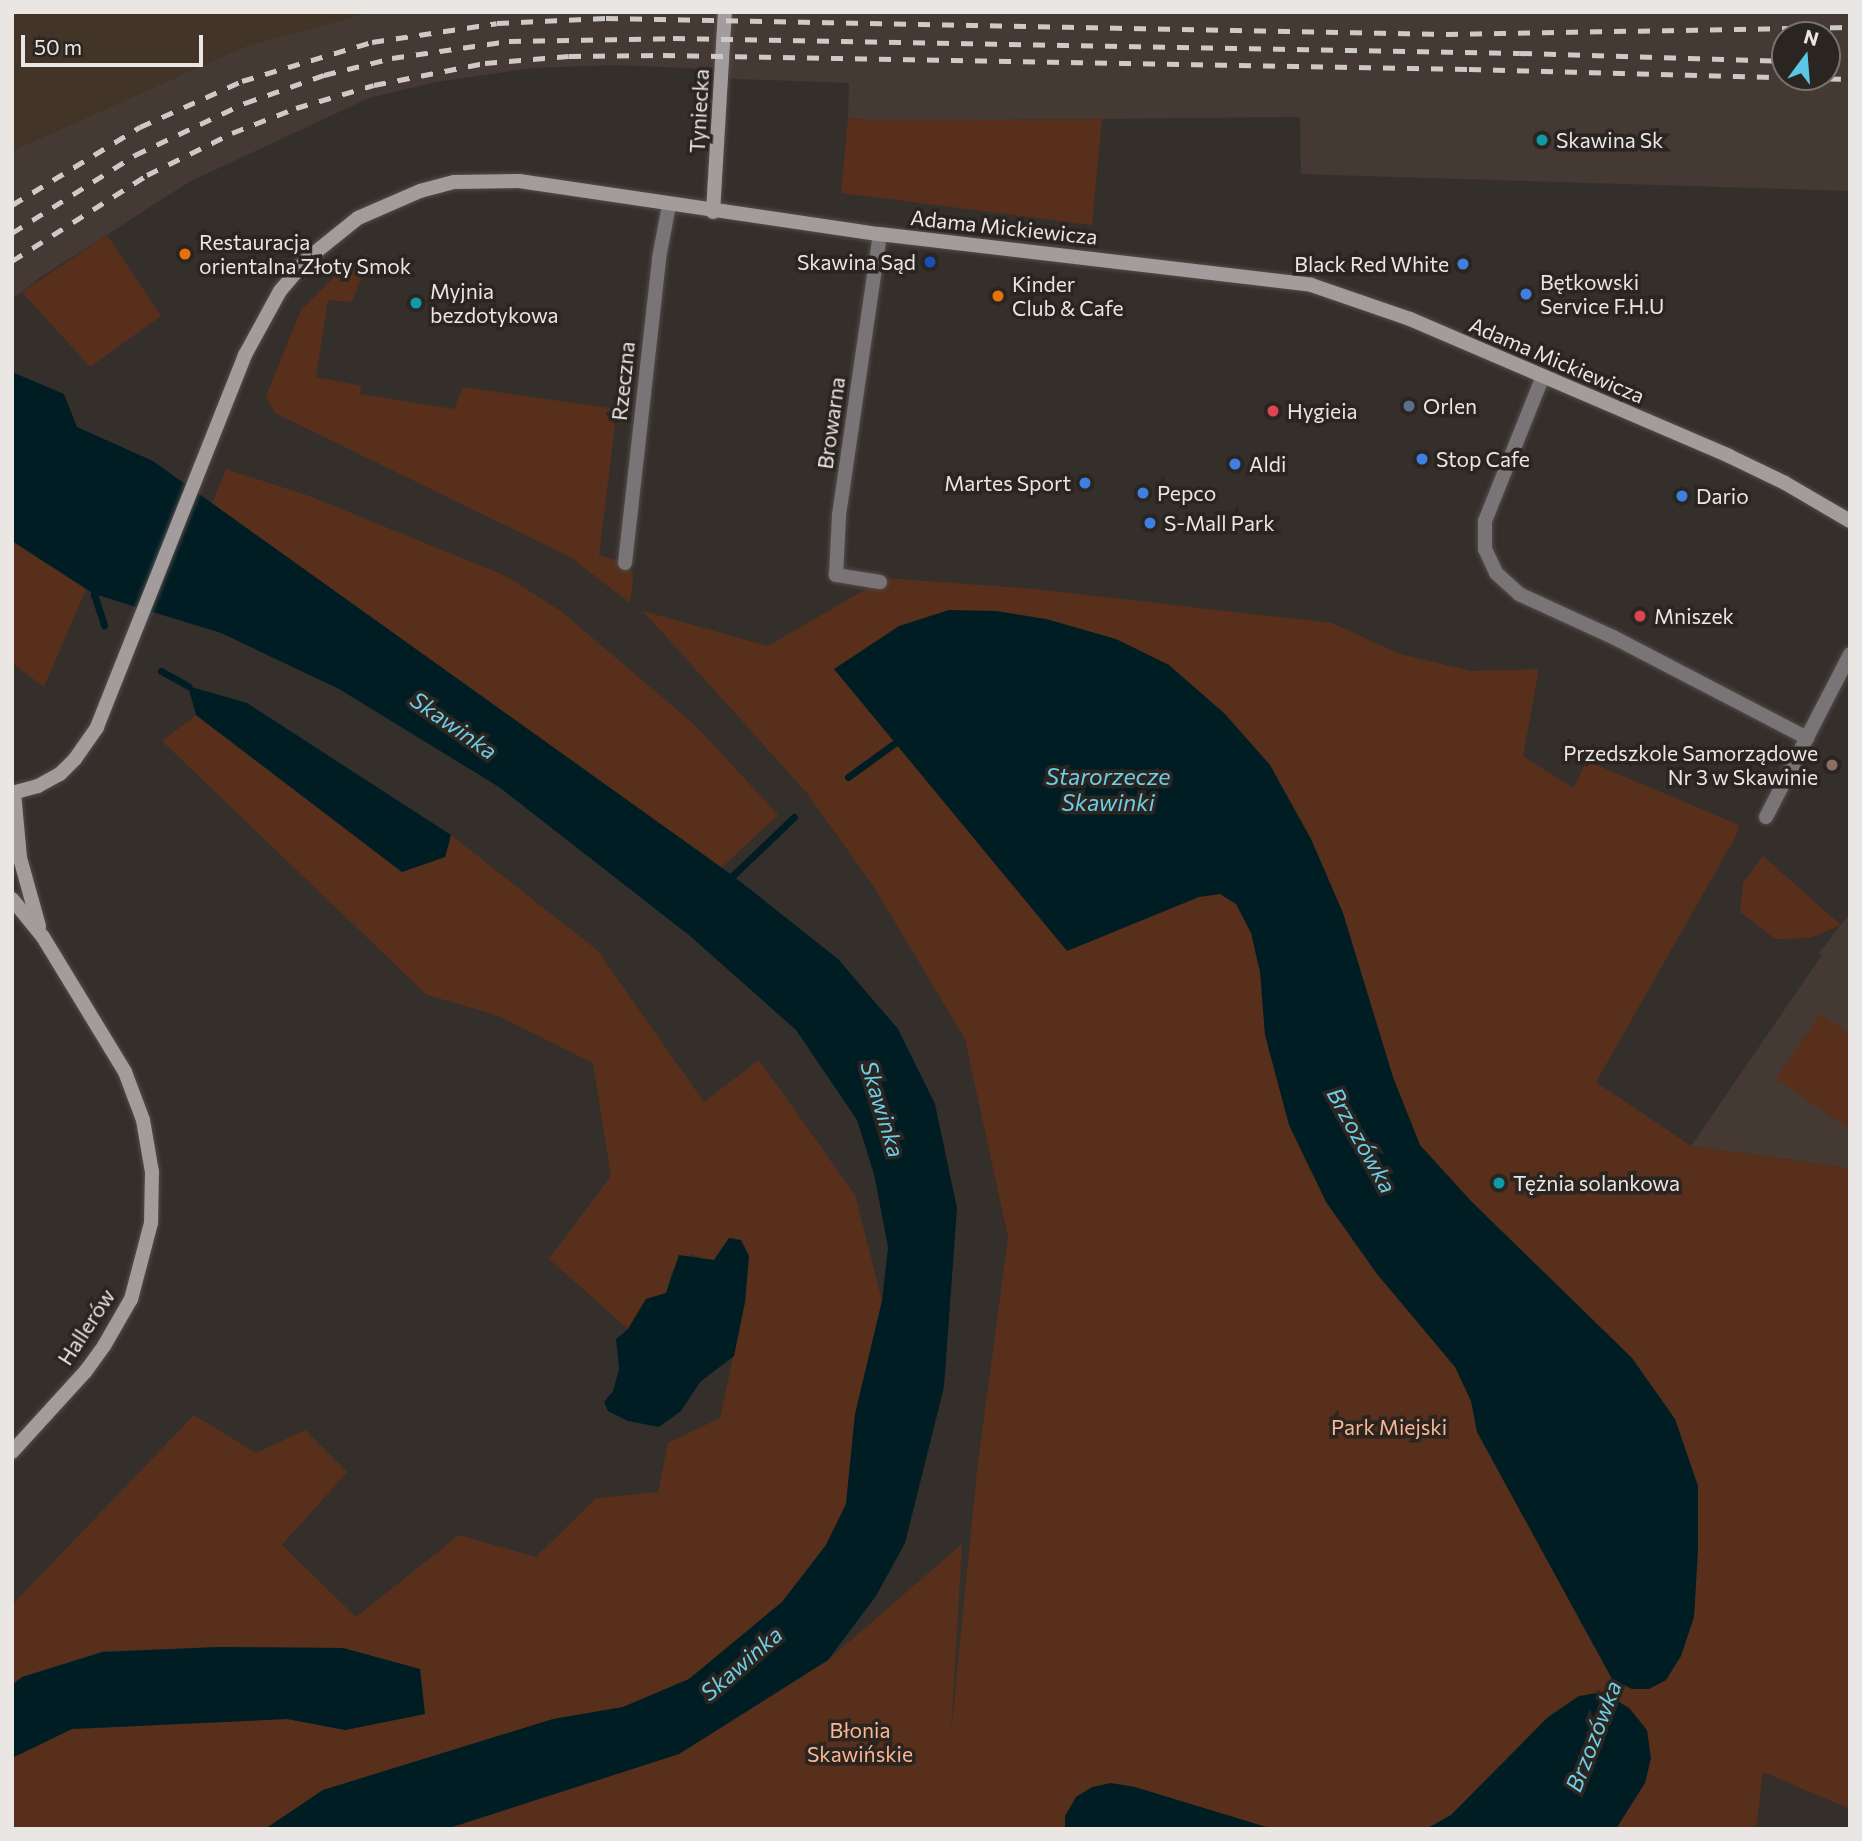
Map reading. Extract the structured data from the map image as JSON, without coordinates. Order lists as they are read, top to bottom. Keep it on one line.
{"streets":{"main road":["Tyniecka","Adama Mickiewicza","Hallerów"],"street":["Rzeczna","Browarna"]},"crossings":[["Tyniecka","Adama Mickiewicza"],["Adama Mickiewicza","Rzeczna"],["Adama Mickiewicza","Browarna"],["Adama Mickiewicza","Hallerów"]],"water":["Skawinka","Starorzecze Skawinki","Brzozówka"],"parks":["Park Miejski","Błonia Skawińskie"],"places":["Skawina Sk","Restauracja orientalna Złoty Smok","Skawina Sąd","Black Red White","Bętkowski Service F.H.U","Kinder Club & Cafe","Myjnia bezdotykowa","Orlen","Hygieia","Stop Cafe","Aldi","Martes Sport","Pepco","Dario","S-Mall Park","Mniszek","Przedszkole Samorządowe Nr 3 w Skawinie","Tężnia solankowa"],"scale_bar":"50 m","north":"top"}
